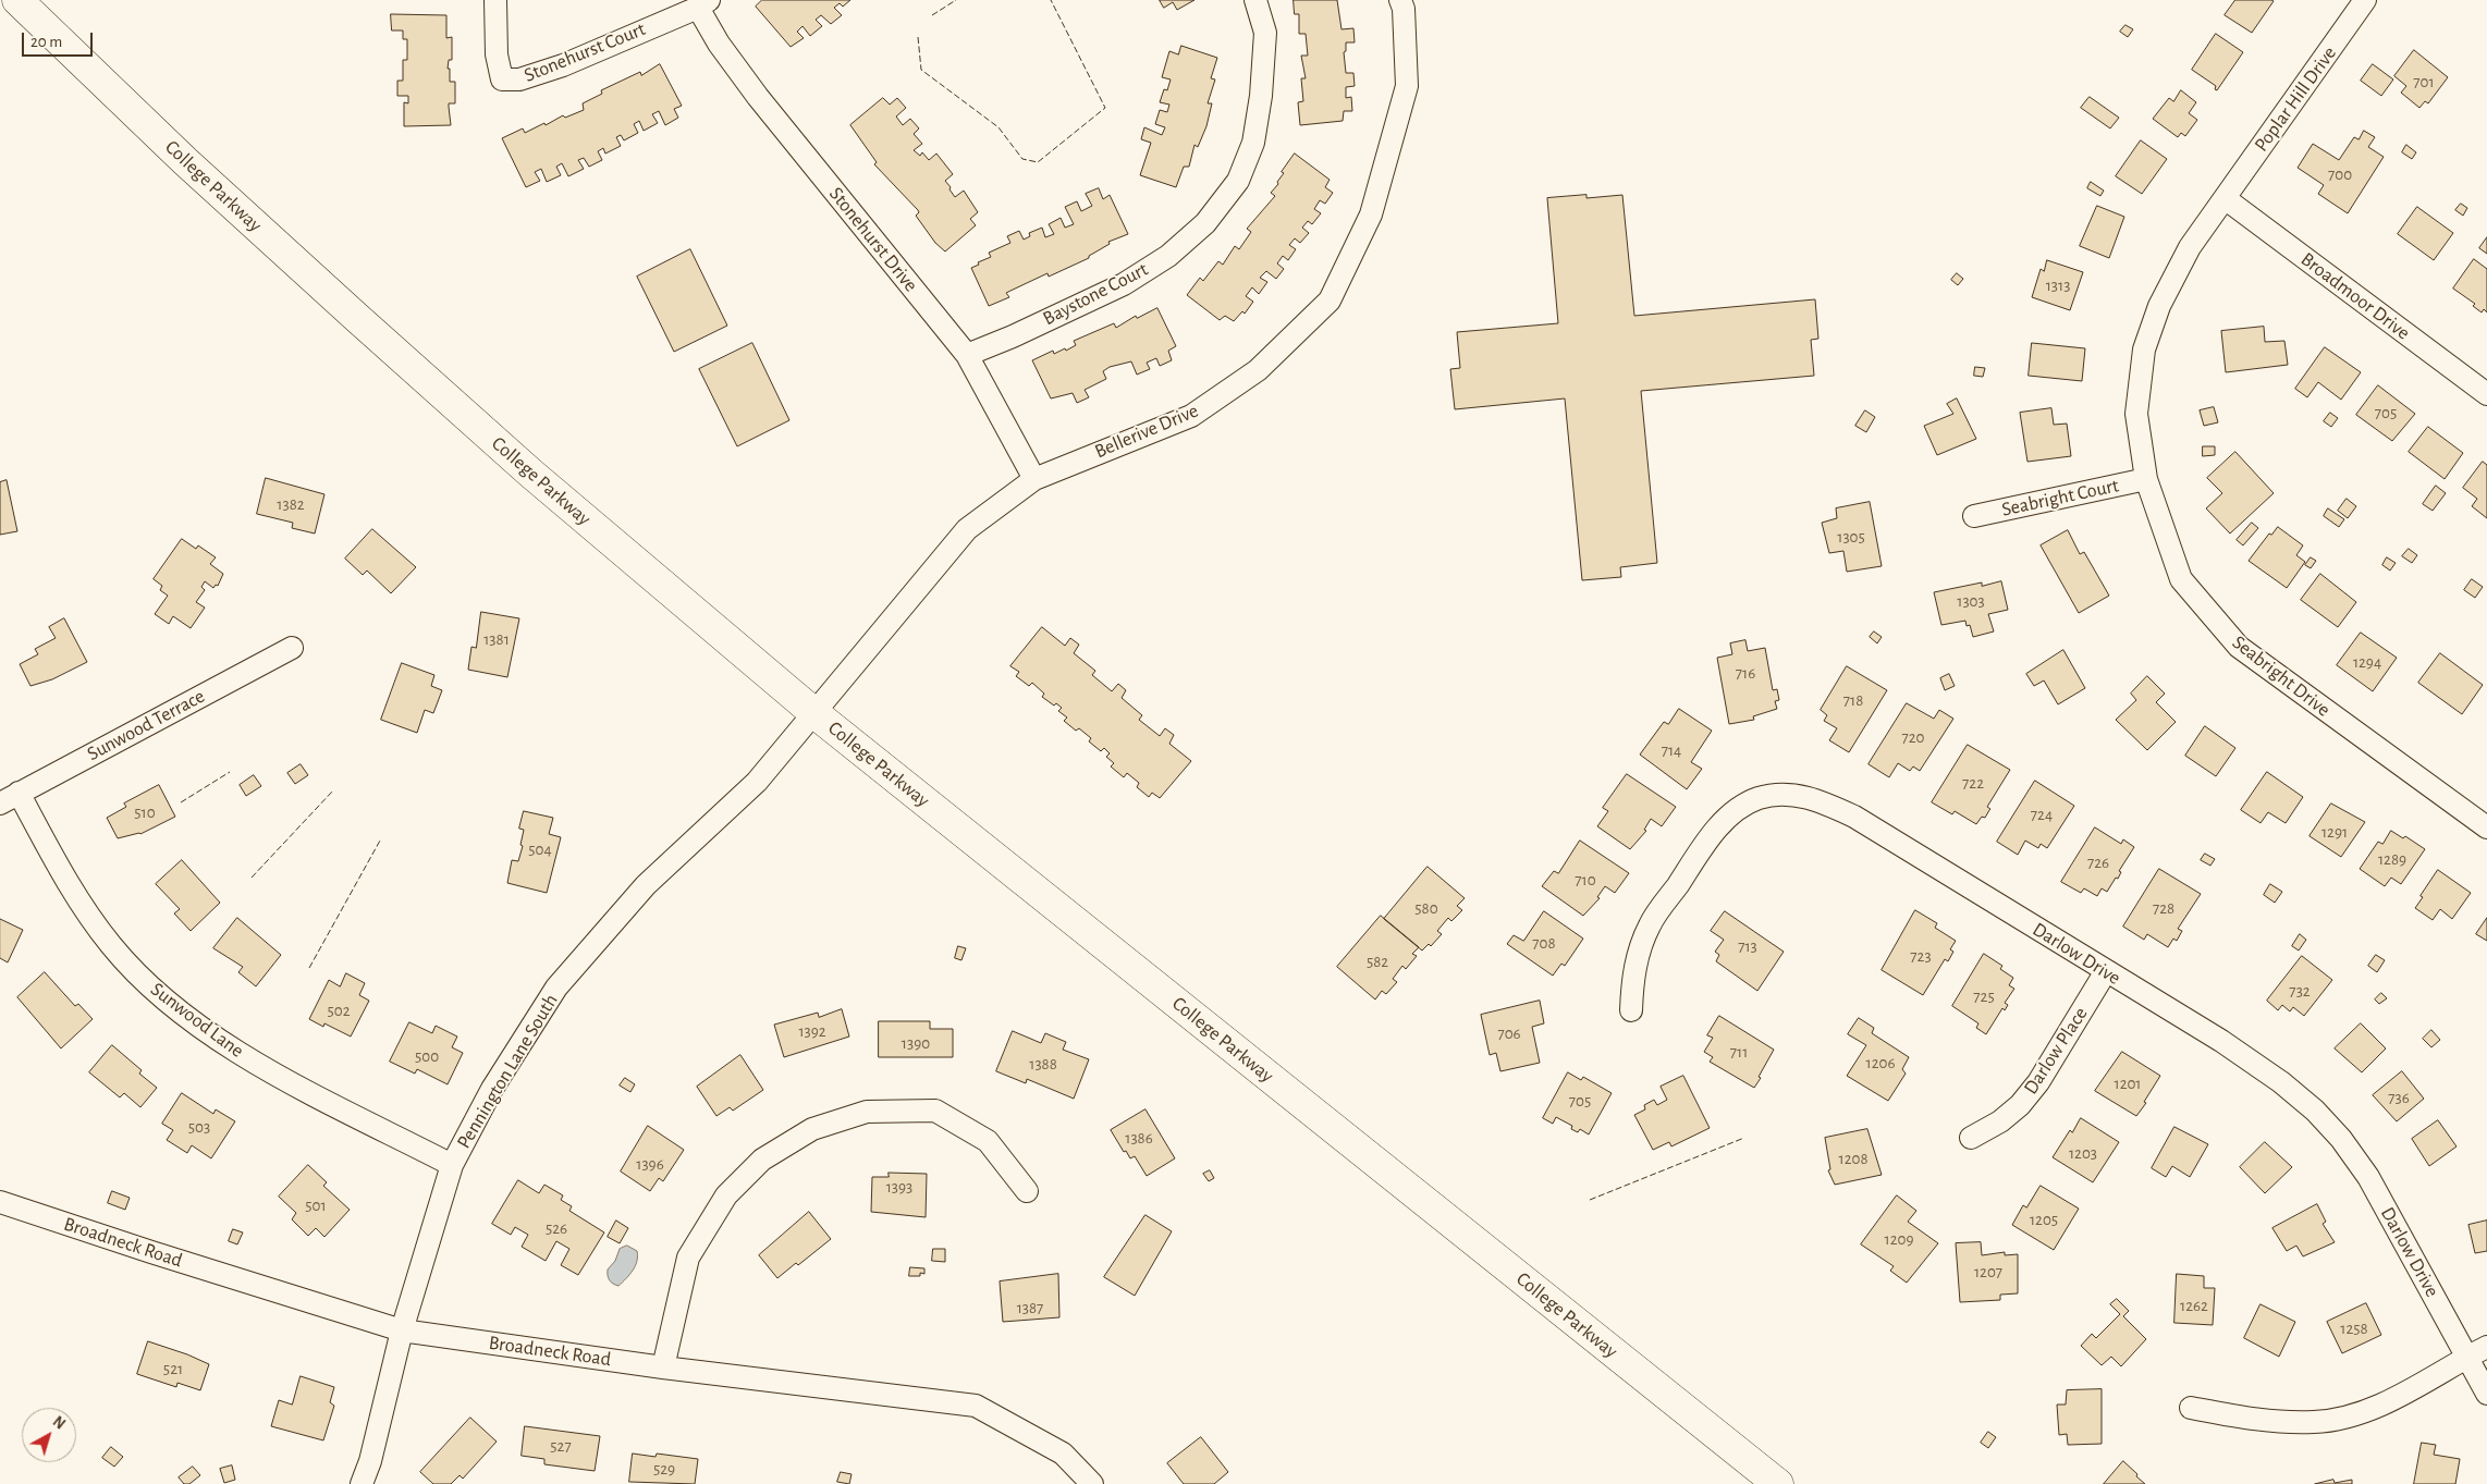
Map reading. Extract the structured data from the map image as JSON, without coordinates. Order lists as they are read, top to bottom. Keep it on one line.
{"streets":{"main road":["College Parkway"],"street":["Stonehurst Court","Poplar Hill Drive","Stonehurst Drive","Baystone Court","Broadmoor Drive","Bellerive Drive","Seabright Court","Seabright Drive","Sunwood Terrace","Darlow Drive","Sunwood Lane","Darlow Place","Pennington Lane South","Broadneck Road"]},"crossings":[["Stonehurst Court","Stonehurst Drive"],["Poplar Hill Drive","Broadmoor Drive"],["Poplar Hill Drive","Seabright Drive"],["College Parkway","Bellerive Drive"],["College Parkway","Pennington Lane South"],["Stonehurst Drive","Baystone Court"],["Stonehurst Drive","Bellerive Drive"],["Broadmoor Drive","Seabright Drive"],["Bellerive Drive","Pennington Lane South"],["Seabright Court","Seabright Drive"],["Sunwood Terrace","Sunwood Lane"],["Darlow Drive","Darlow Place"],["Sunwood Lane","Pennington Lane South"],["Pennington Lane South","Broadneck Road"]],"house_numbers":["701","700","1313","705","1382","1305","1303","1381","1294","716","718","720","714","722","510","724","1291","504","1289","726","710","580","728","708","713","723","582","732","725","502","1392","706","1390","711","500","1206","1388","1201","736","705","503","1386","1203","1208","1396","1393","501","1205","526","1209","1207","1262","1387","1258","521","527","529"],"scale_bar":"20 m","north":"top right"}
